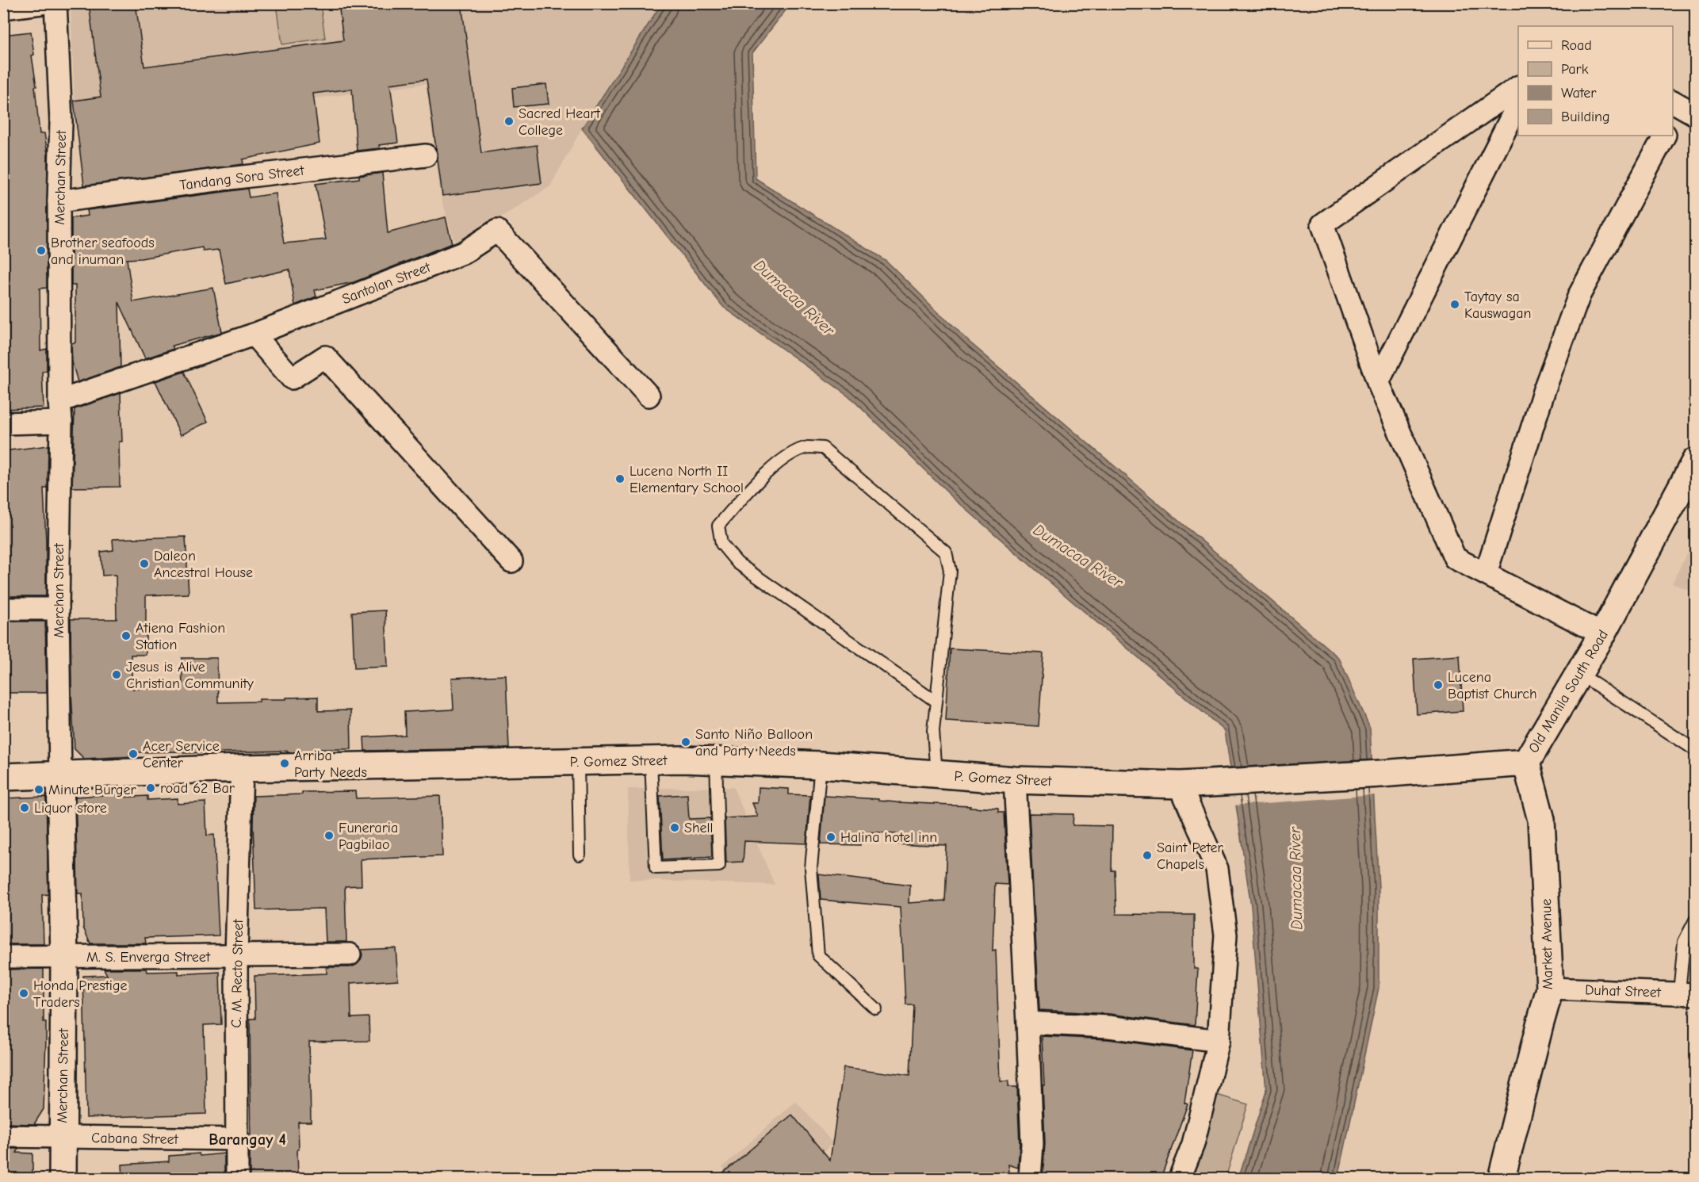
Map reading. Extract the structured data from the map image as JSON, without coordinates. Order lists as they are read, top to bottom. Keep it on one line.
{"streets":{"main road":["Merchan Street","Old Manila South Road","P. Gomez Street","Market Avenue"],"street":["Tandang Sora Street","Santolan Street","M. S. Enverga Street","C. M. Recto Street","Duhat Street","Cabana Street"]},"crossings":[["Merchan Street","Tandang Sora Street"],["Merchan Street","Santolan Street"],["Merchan Street","P. Gomez Street"],["Merchan Street","M. S. Enverga Street"],["Merchan Street","Cabana Street"],["Old Manila South Road","P. Gomez Street"],["Old Manila South Road","Market Avenue"],["P. Gomez Street","C. M. Recto Street"],["Market Avenue","Duhat Street"],["M. S. Enverga Street","C. M. Recto Street"],["C. M. Recto Street","Cabana Street"]],"districts":["Barangay 4"],"water":["Dumacaa River"],"places":["Sacred Heart College","Brother seafoods and inuman","Taytay sa Kauswagan","Lucena North II Elementary School","Daleon Ancestral House","Atiena Fashion Station","Jesus is Alive Christian Community","Lucena Baptist Church","Santo Niño Balloon and Party Needs","Acer Service Center","Arriba Party Needs","road 62 Bar","Minute Burger","Liquor store","Shell","Funeraria Pagbilao","Halina hotel inn","Saint Peter Chapels","Honda Prestige Traders"],"legend":["Road","Park","Water","Building"]}
